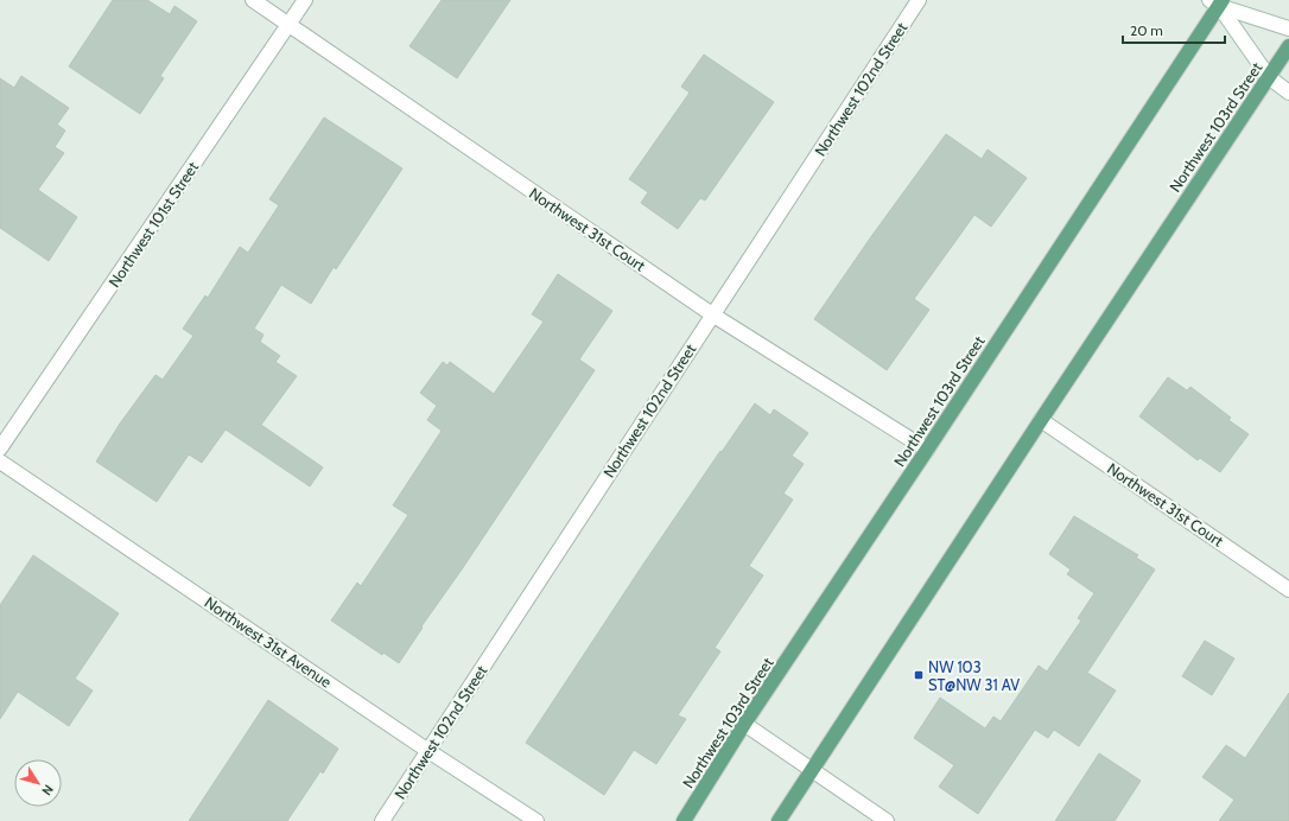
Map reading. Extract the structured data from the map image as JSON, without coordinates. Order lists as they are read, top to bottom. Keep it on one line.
{"streets":{"main road":["Northwest 103rd Street"],"street":["Northwest 102nd Street","Northwest 101st Street","Northwest 31st Court","Northwest 31st Avenue"]},"crossings":[["Northwest 102nd Street","Northwest 31st Court"],["Northwest 102nd Street","Northwest 31st Avenue"],["Northwest 103rd Street","Northwest 31st Court"],["Northwest 101st Street","Northwest 31st Court"]],"places":{"transit":["NW 103 ST@NW 31 AV"]},"scale_bar":"20 m","north":"bottom right"}
